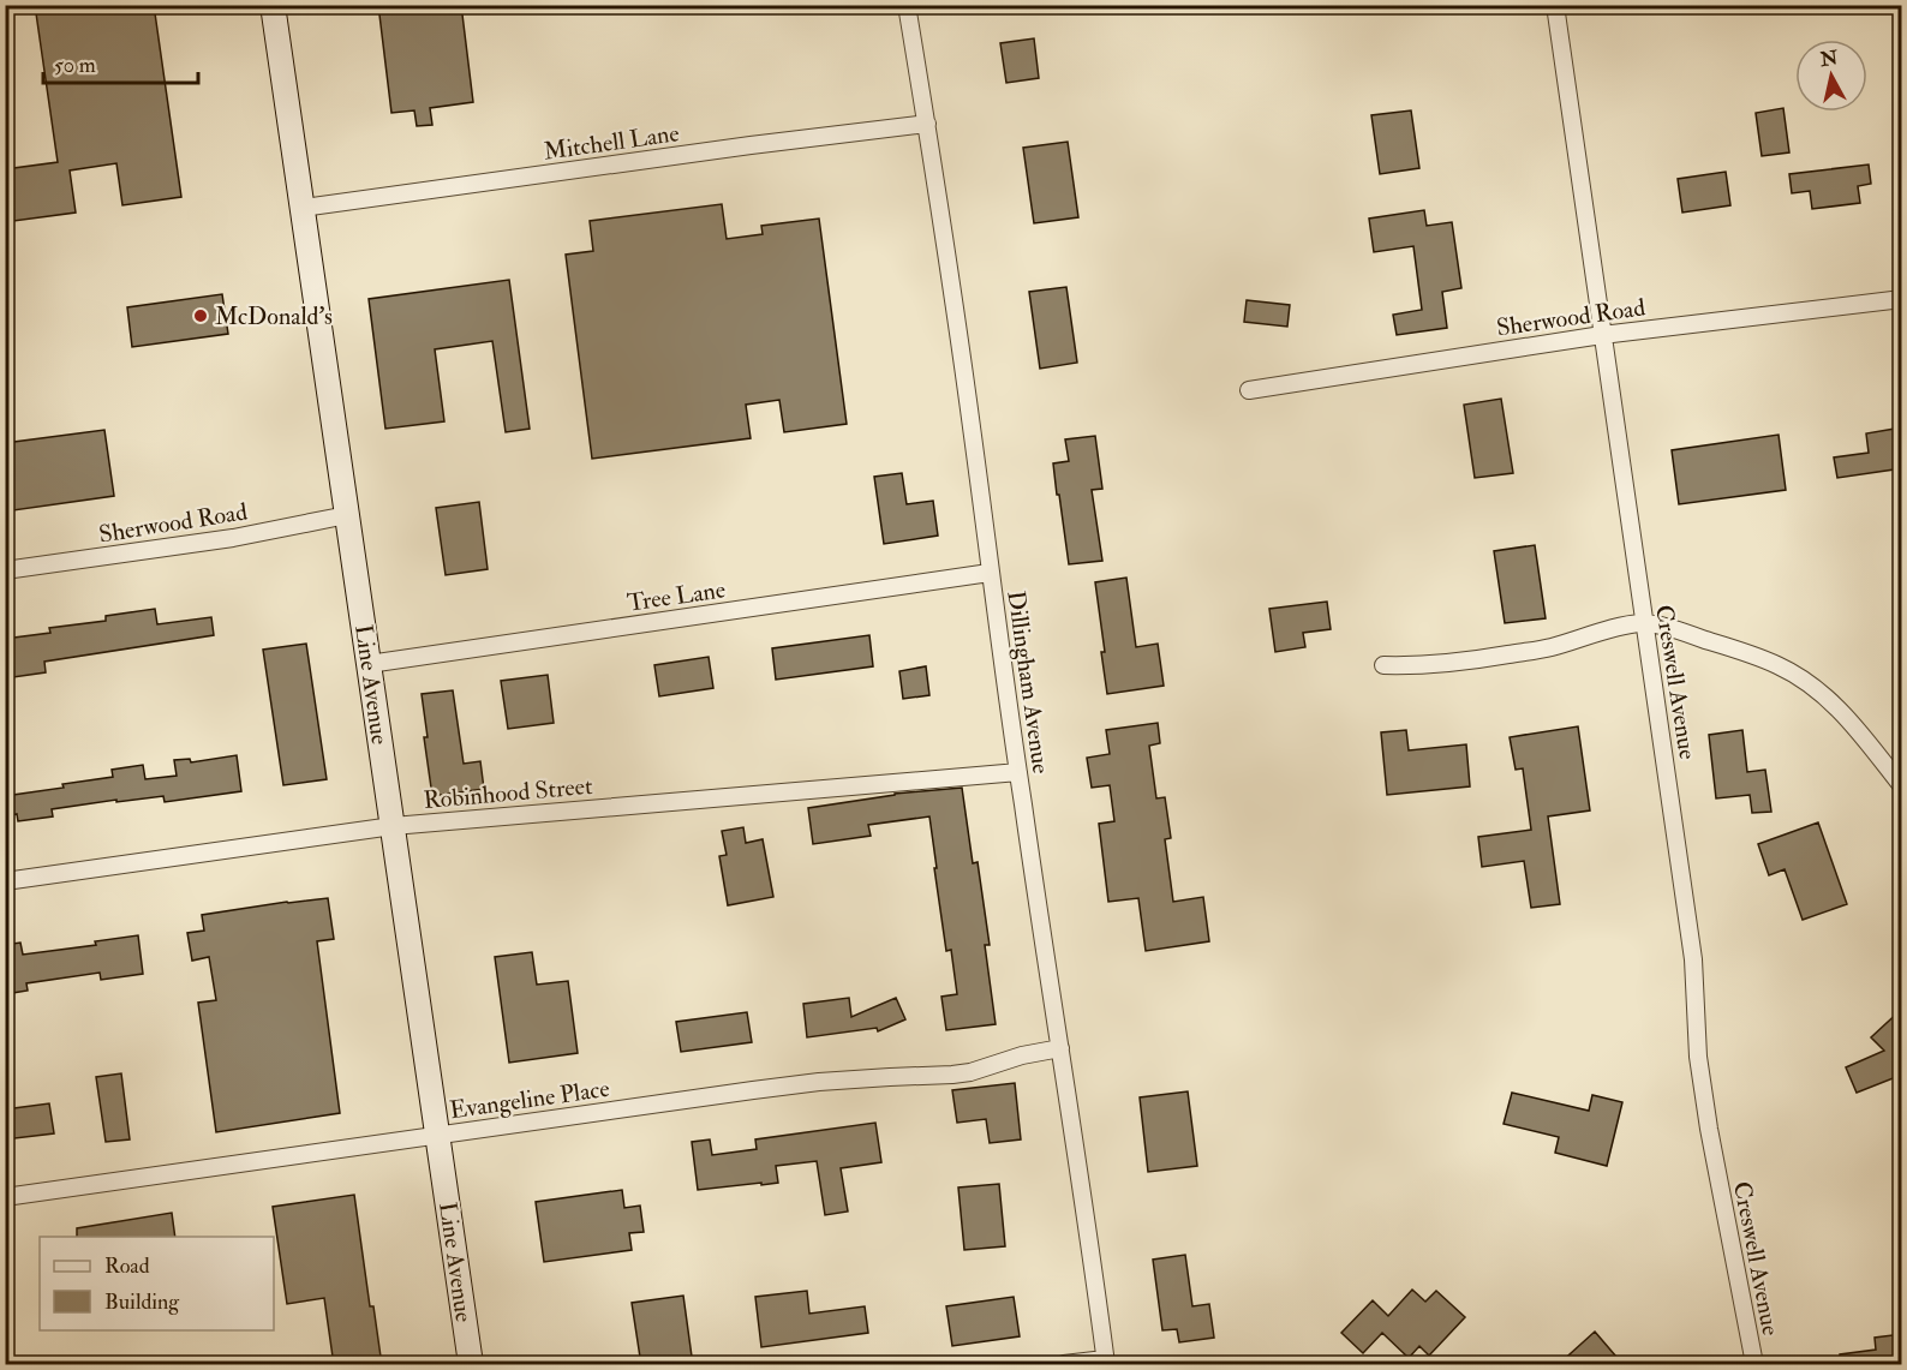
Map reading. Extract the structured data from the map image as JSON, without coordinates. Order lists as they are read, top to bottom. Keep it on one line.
{"streets":{"main road":["Line Avenue"],"street":["Mitchell Lane","Sherwood Road","Tree Lane","Dillingham Avenue","Creswell Avenue","Robinhood Street","Evangeline Place"]},"crossings":[["Mitchell Lane","Dillingham Avenue"],["Mitchell Lane","Line Avenue"],["Sherwood Road","Creswell Avenue"],["Sherwood Road","Line Avenue"],["Tree Lane","Dillingham Avenue"],["Tree Lane","Line Avenue"],["Dillingham Avenue","Robinhood Street"],["Dillingham Avenue","Evangeline Place"],["Line Avenue","Robinhood Street"],["Line Avenue","Evangeline Place"]],"places":["McDonald's"],"legend":["Road","Building"],"scale_bar":"50 m","north":"top"}
